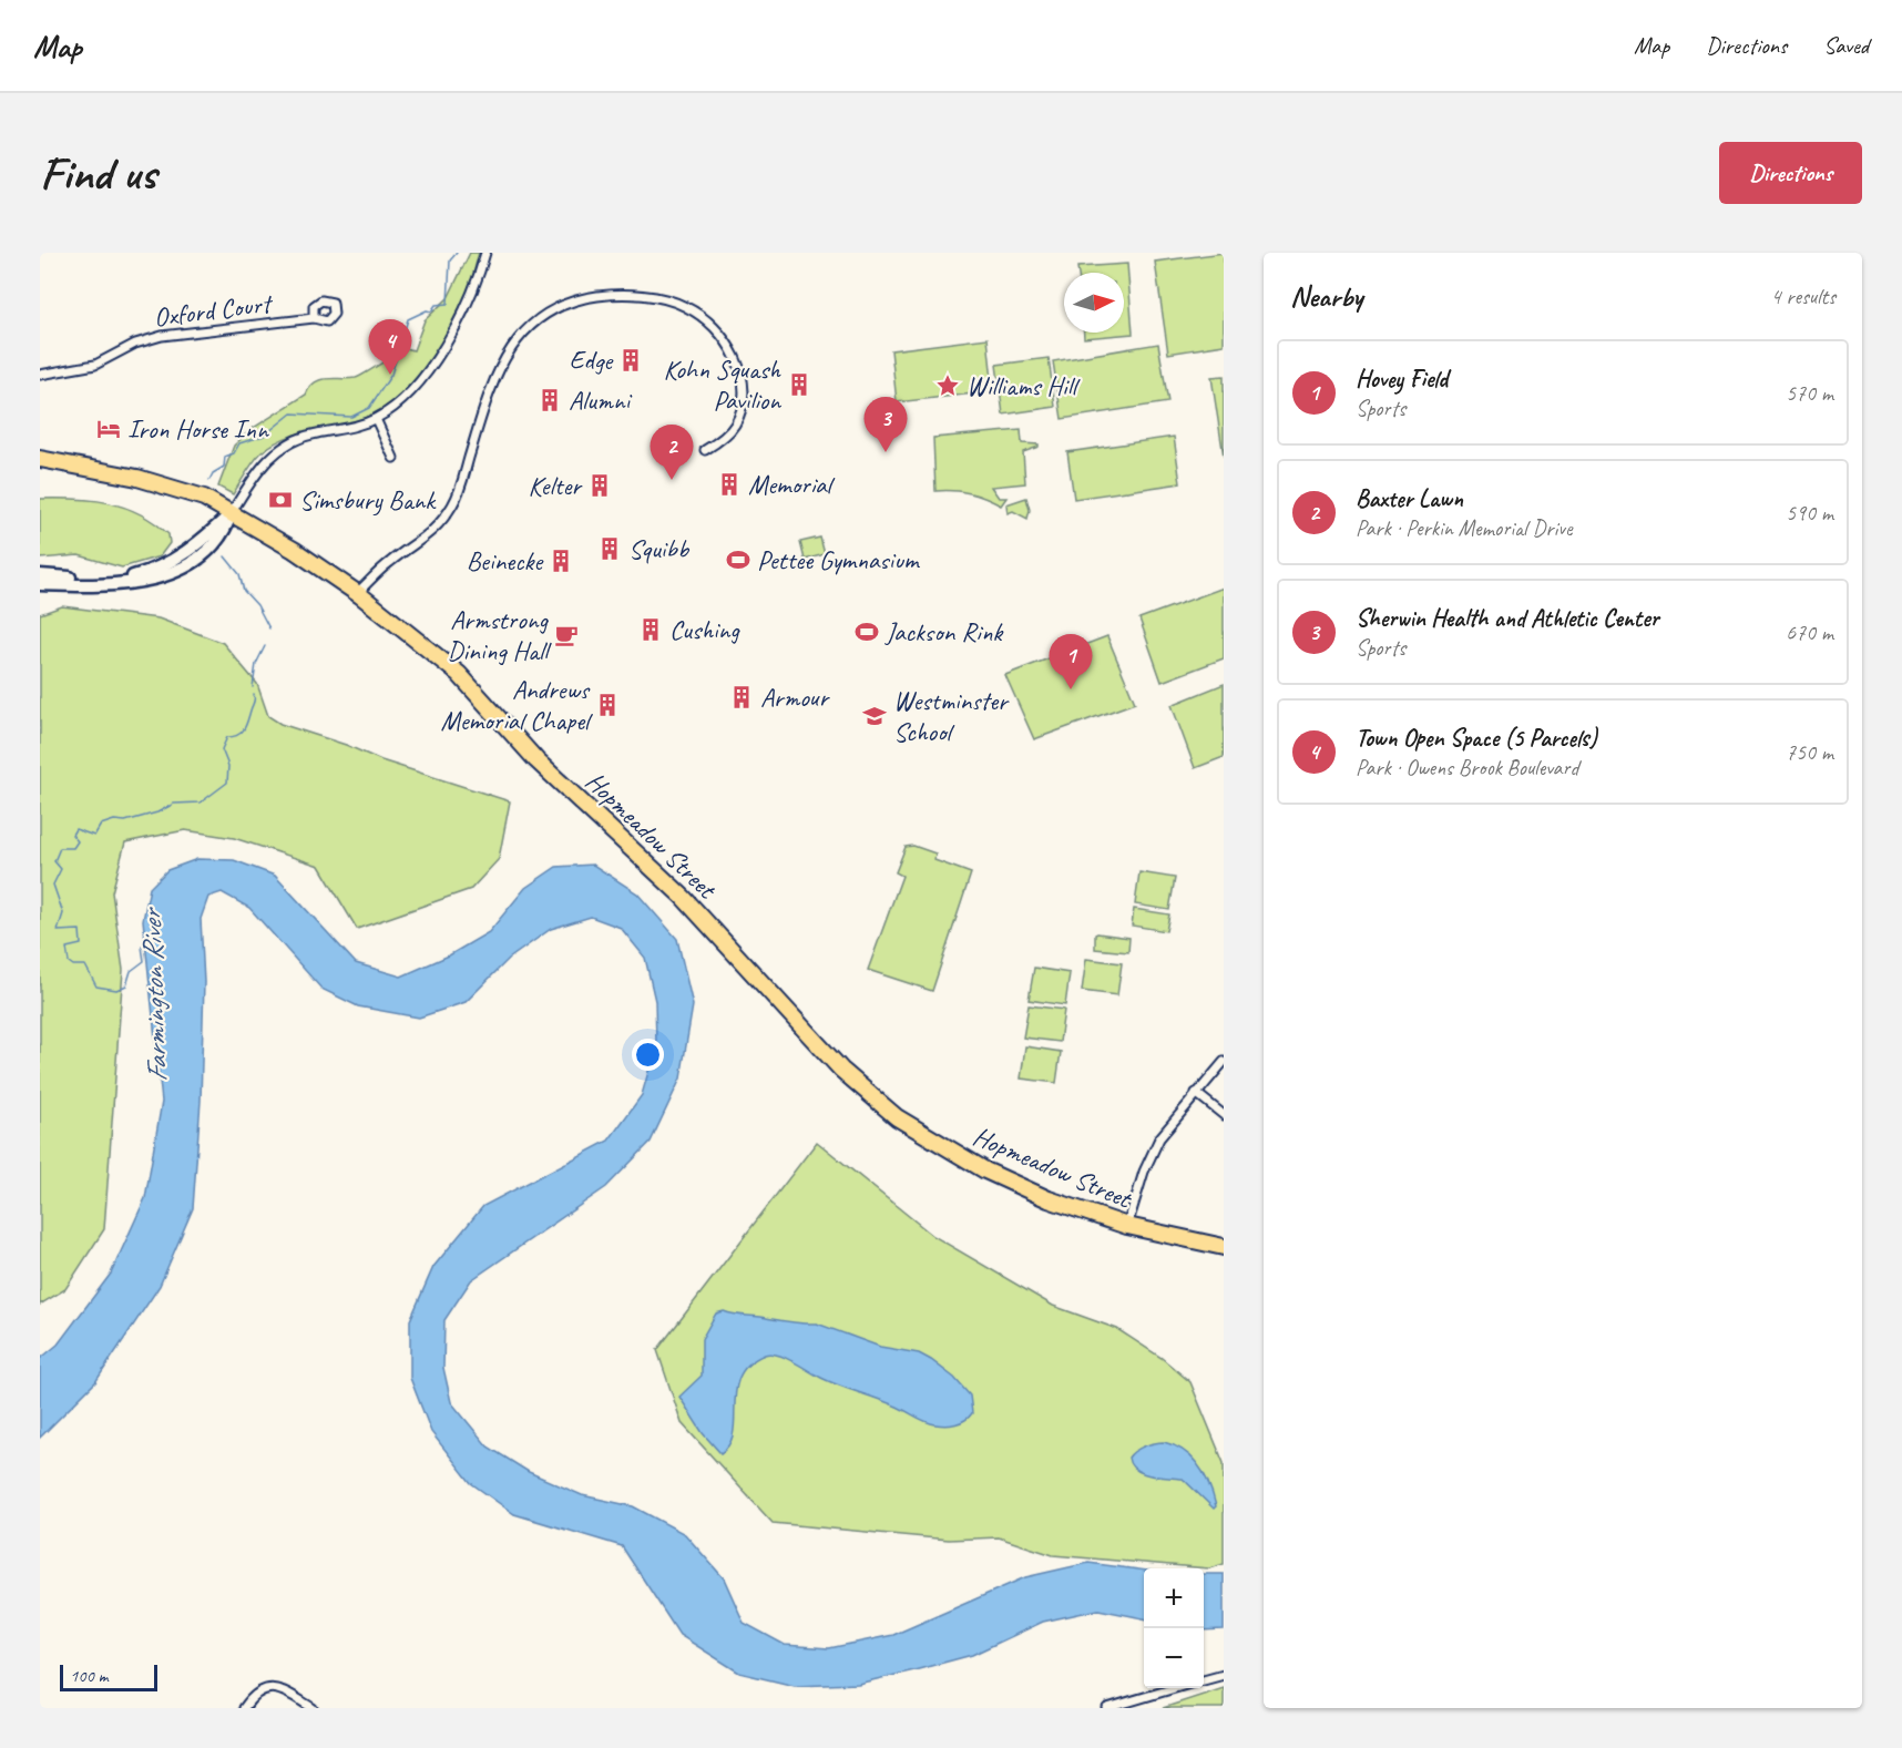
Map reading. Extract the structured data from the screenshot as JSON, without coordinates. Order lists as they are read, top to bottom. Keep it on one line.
{"streets":{"highway":["Hopmeadow Street"],"street":["Oxford Court"]},"water":["Farmington River"],"places":{"building":["Edge","Kohn Squash Pavilion","Alumni","Memorial","Kelter","Squibb","Beinecke","Cushing","Armour","Andrews Memorial Chapel"],"place":["Williams Hill"],"hotel":["Iron Horse Inn"],"bank":["Simsbury Bank"],"sports":["Pettee Gymnasium","Jackson Rink"],"cafe":["Armstrong Dining Hall"],"school or university":["Westminster School"]},"scale_bar":"100 m","north":"right","page":{"header":"Map","nav":["Map","Directions","Saved"],"buttons":"Directions","title":"Find us","heading":["Nearby","4 results"],"pins":["4","3","2","1"],"list":[{"mark":"1","name":"Hovey Field","note":"Sports","value":"570 m"},{"mark":"2","name":"Baxter Lawn","note":"Park · Perkin Memorial Drive","value":"590 m"},{"mark":"3","name":"Sherwin Health and Athletic Center","note":"Sports","value":"670 m"},{"mark":"4","name":"Town Open Space (5 Parcels)","note":"Park · Owens Brook Boulevard","value":"750 m"}],"map_buttons":["+","−"],"scale":"100 m"}}
